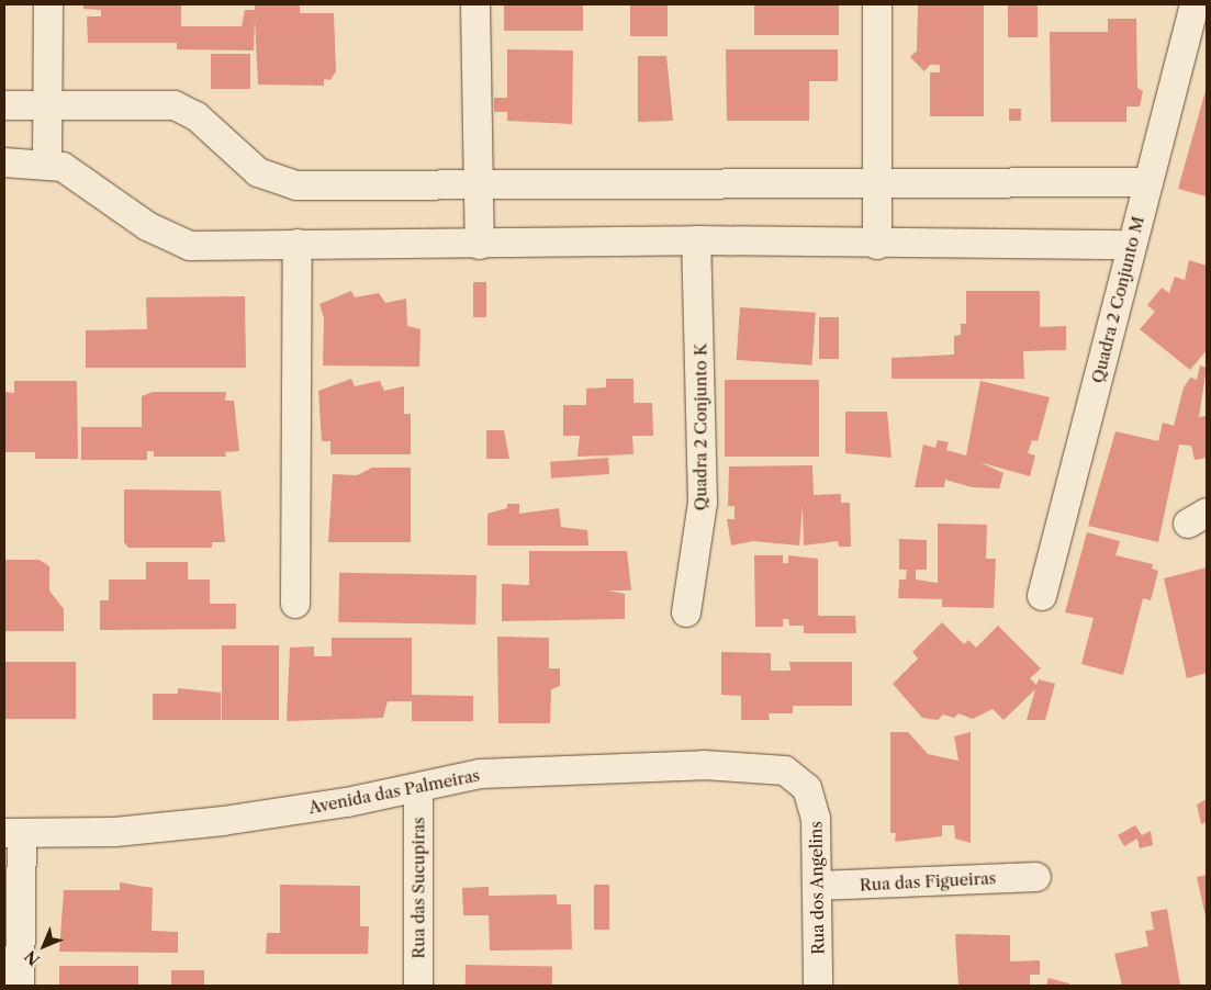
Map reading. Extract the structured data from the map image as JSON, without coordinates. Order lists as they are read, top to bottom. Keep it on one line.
{"streets":{"street":["Quadra 2 Conjunto M","Quadra 2 Conjunto K","Avenida das Palmeiras","Rua das Figueiras","Rua das Sucupiras","Rua dos Angelins"]},"crossings":[["Avenida das Palmeiras","Rua das Sucupiras"],["Avenida das Palmeiras","Rua dos Angelins"],["Rua das Figueiras","Rua dos Angelins"]],"north":"bottom left"}
